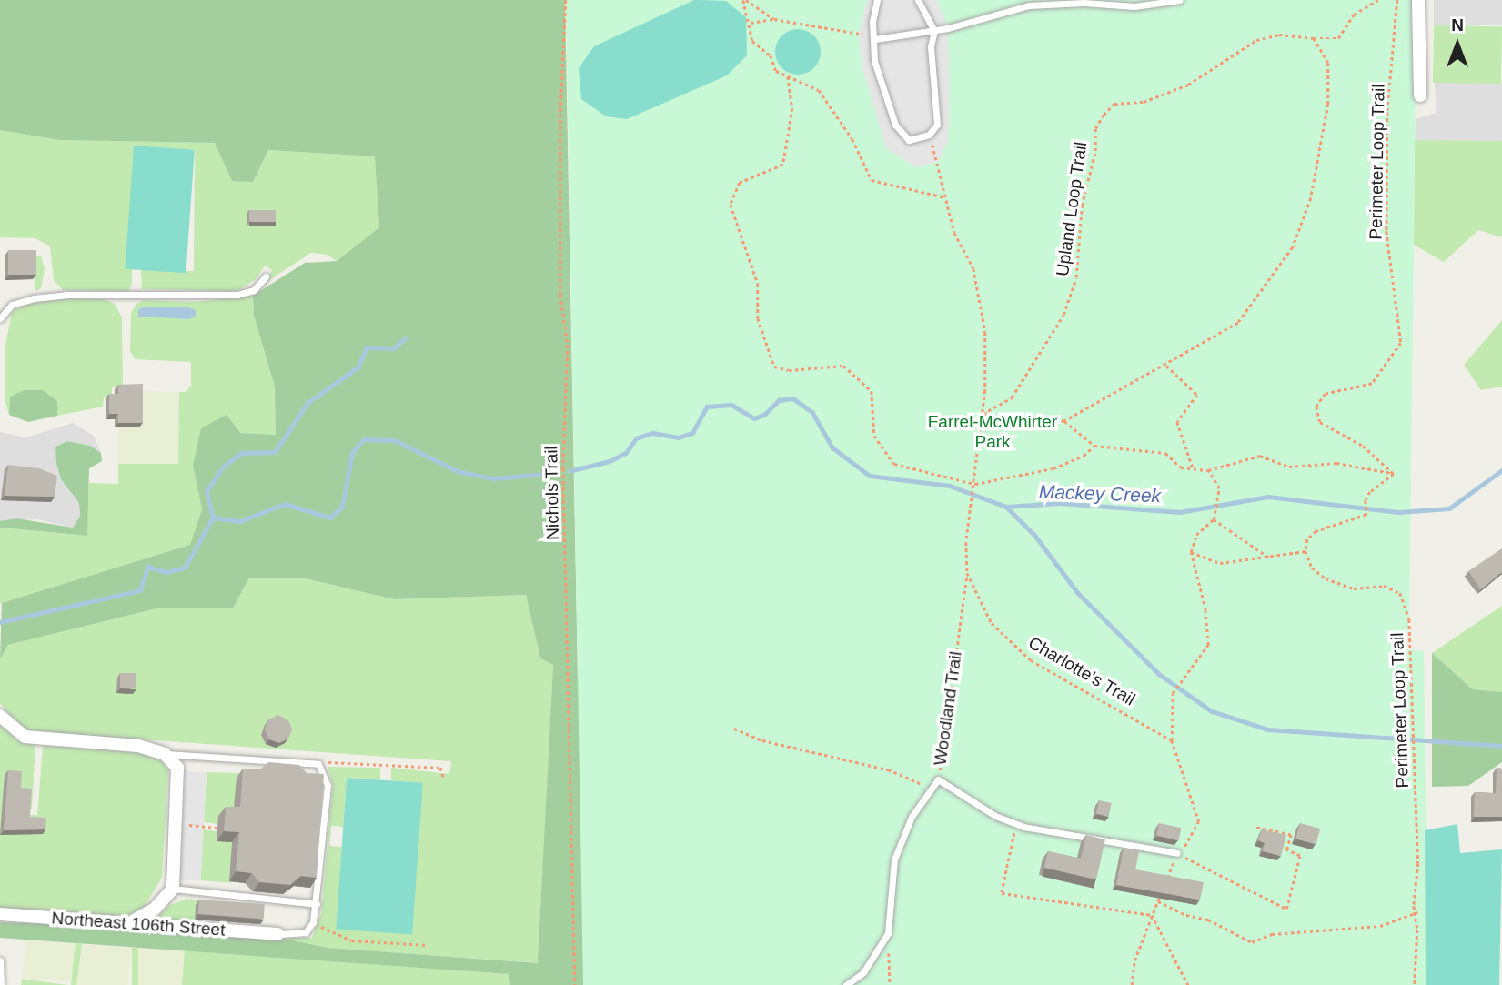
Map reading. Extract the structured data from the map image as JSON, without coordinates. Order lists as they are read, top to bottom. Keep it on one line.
{"streets":{"street":["Northeast 106th Street"],"lane":["Woodland Trail"],"path":["Perimeter Loop Trail","Upland Loop Trail","Nichols Trail","Charlotte's Trail"]},"crossings":[["Upland Loop Trail","Charlotte's Trail"],["Charlotte's Trail","Woodland Trail"]],"water":["Mackey Creek"],"parks":["Farrel-McWhirter Park"],"north":"top"}
